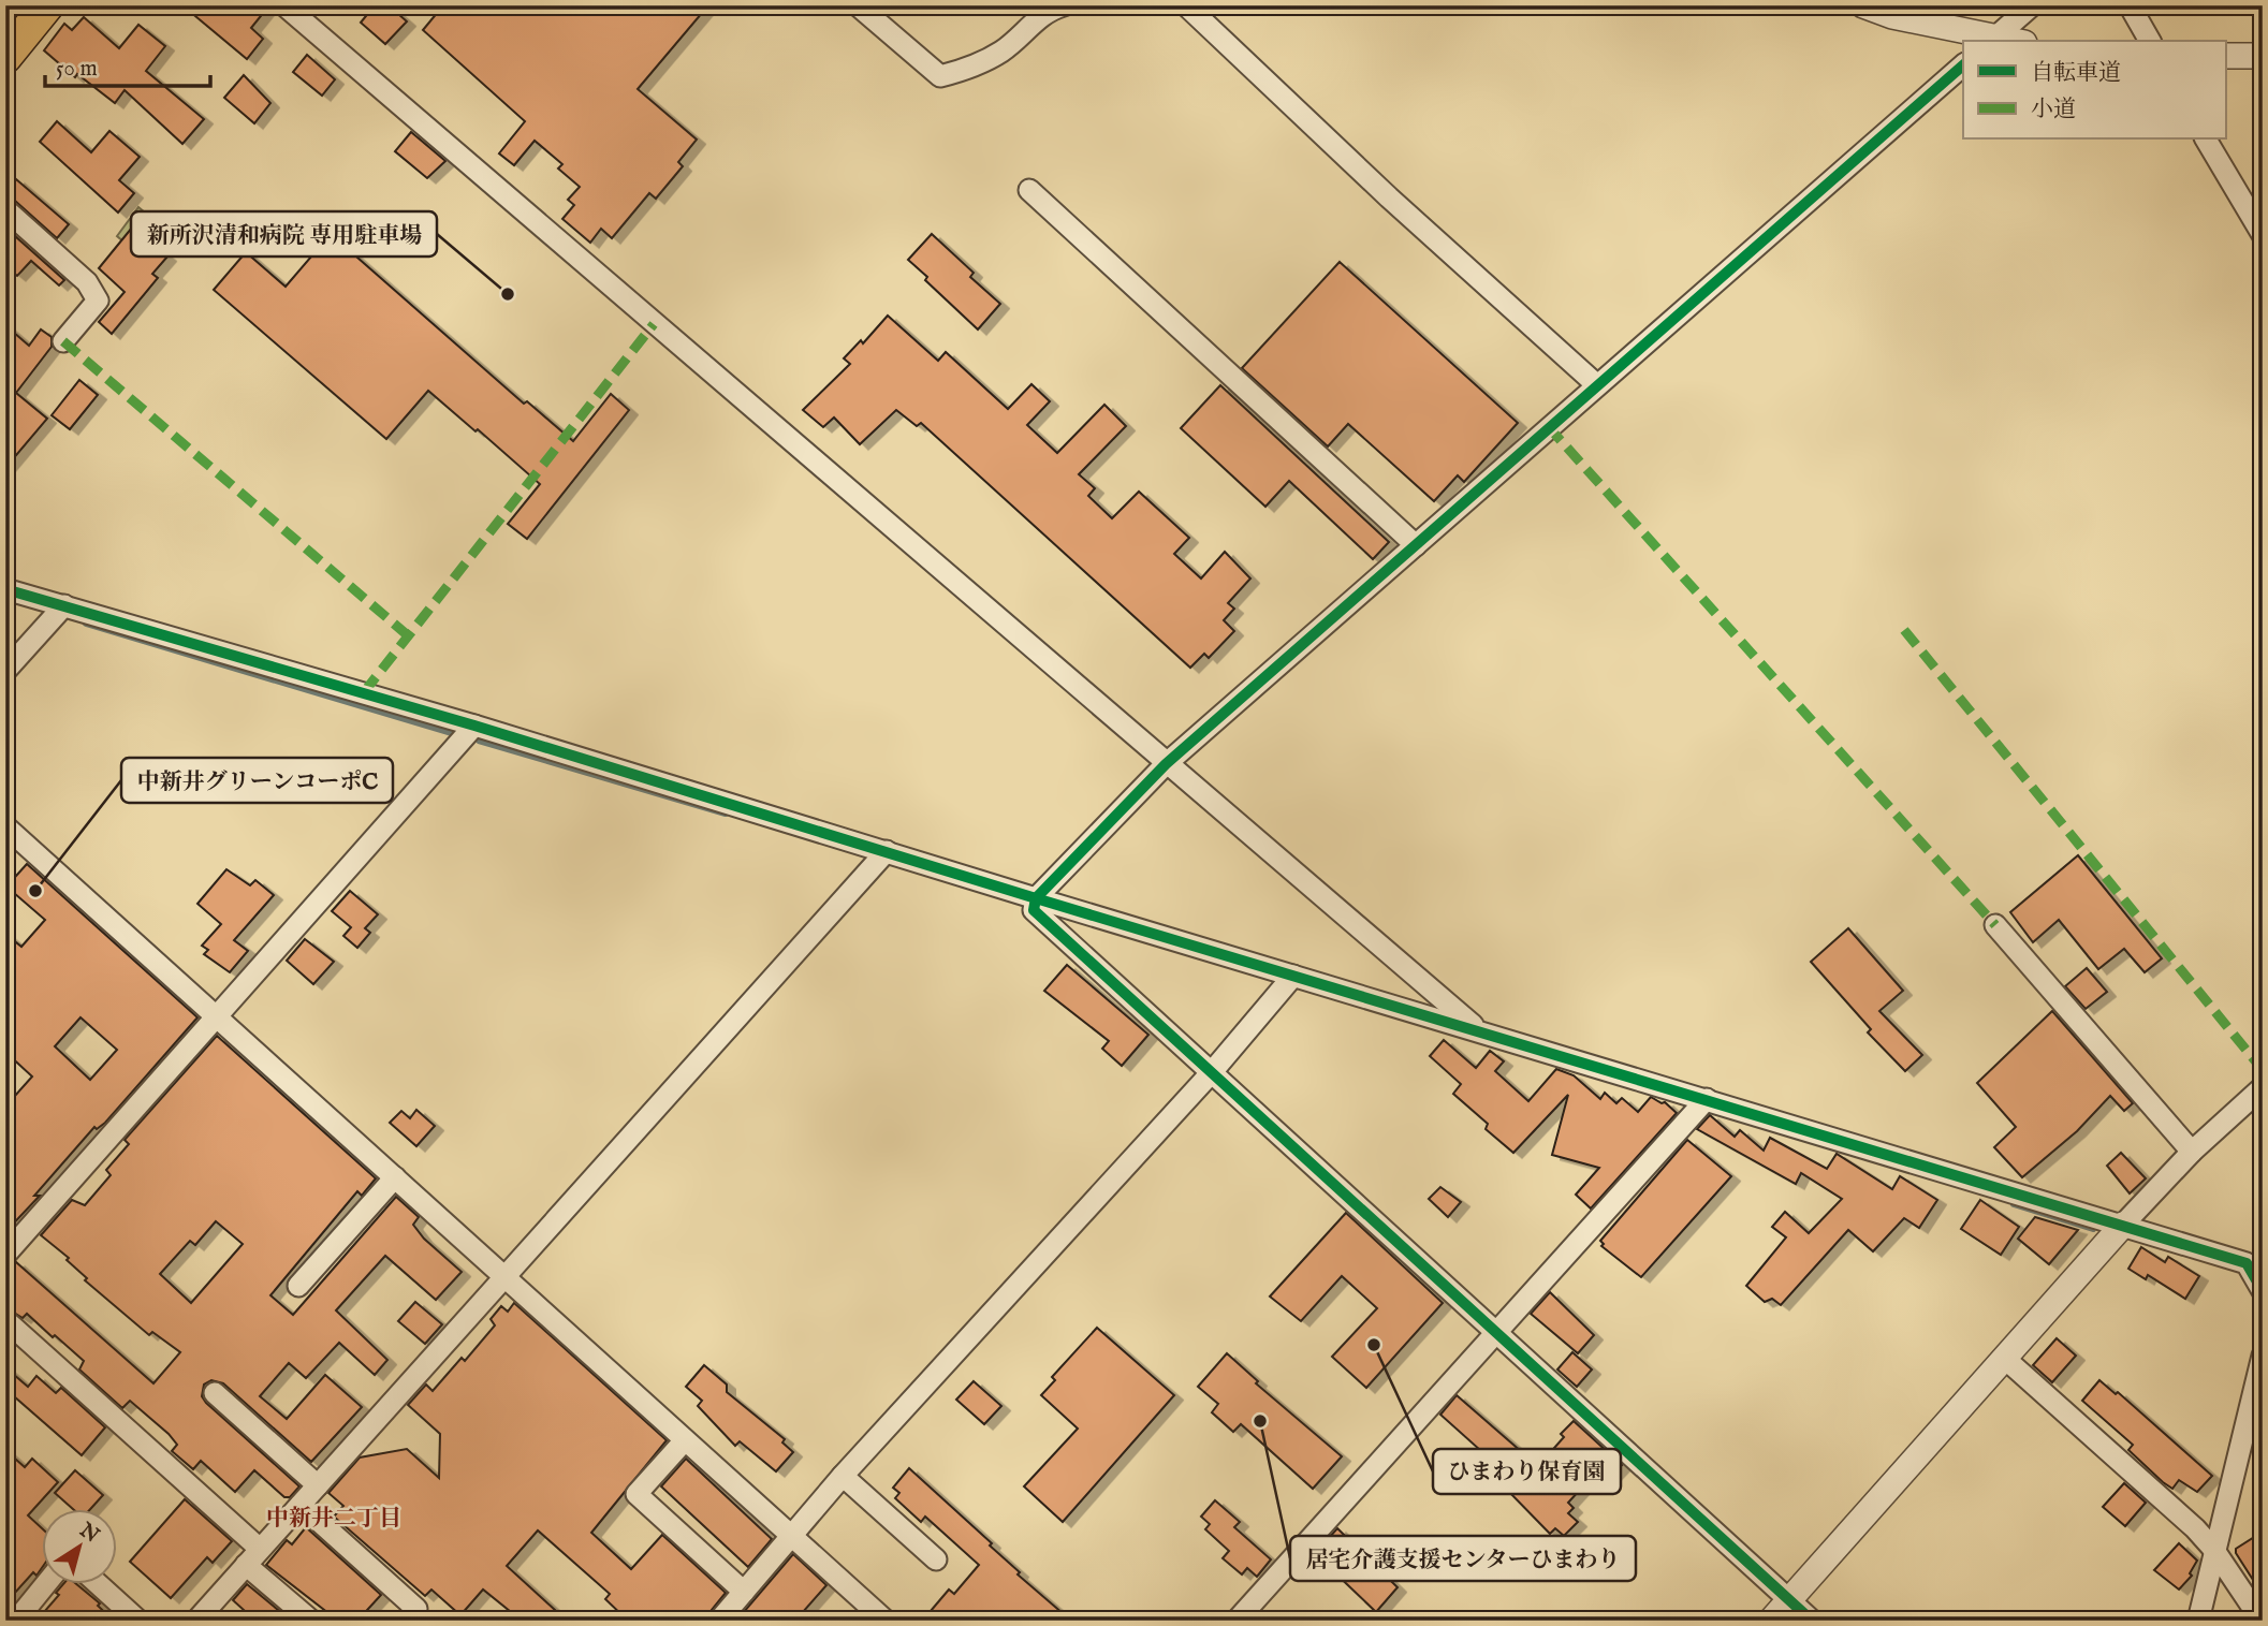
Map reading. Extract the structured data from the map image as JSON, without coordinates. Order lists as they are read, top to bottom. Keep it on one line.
{"districts":["中新井二丁目"],"places":["新所沢清和病院 専用駐車場","中新井グリーンコーポC","ひまわり保育園","居宅介護支援センターひまわり"],"legend":["自転車道","小道"],"scale_bar":"50 m","north":"top right"}
